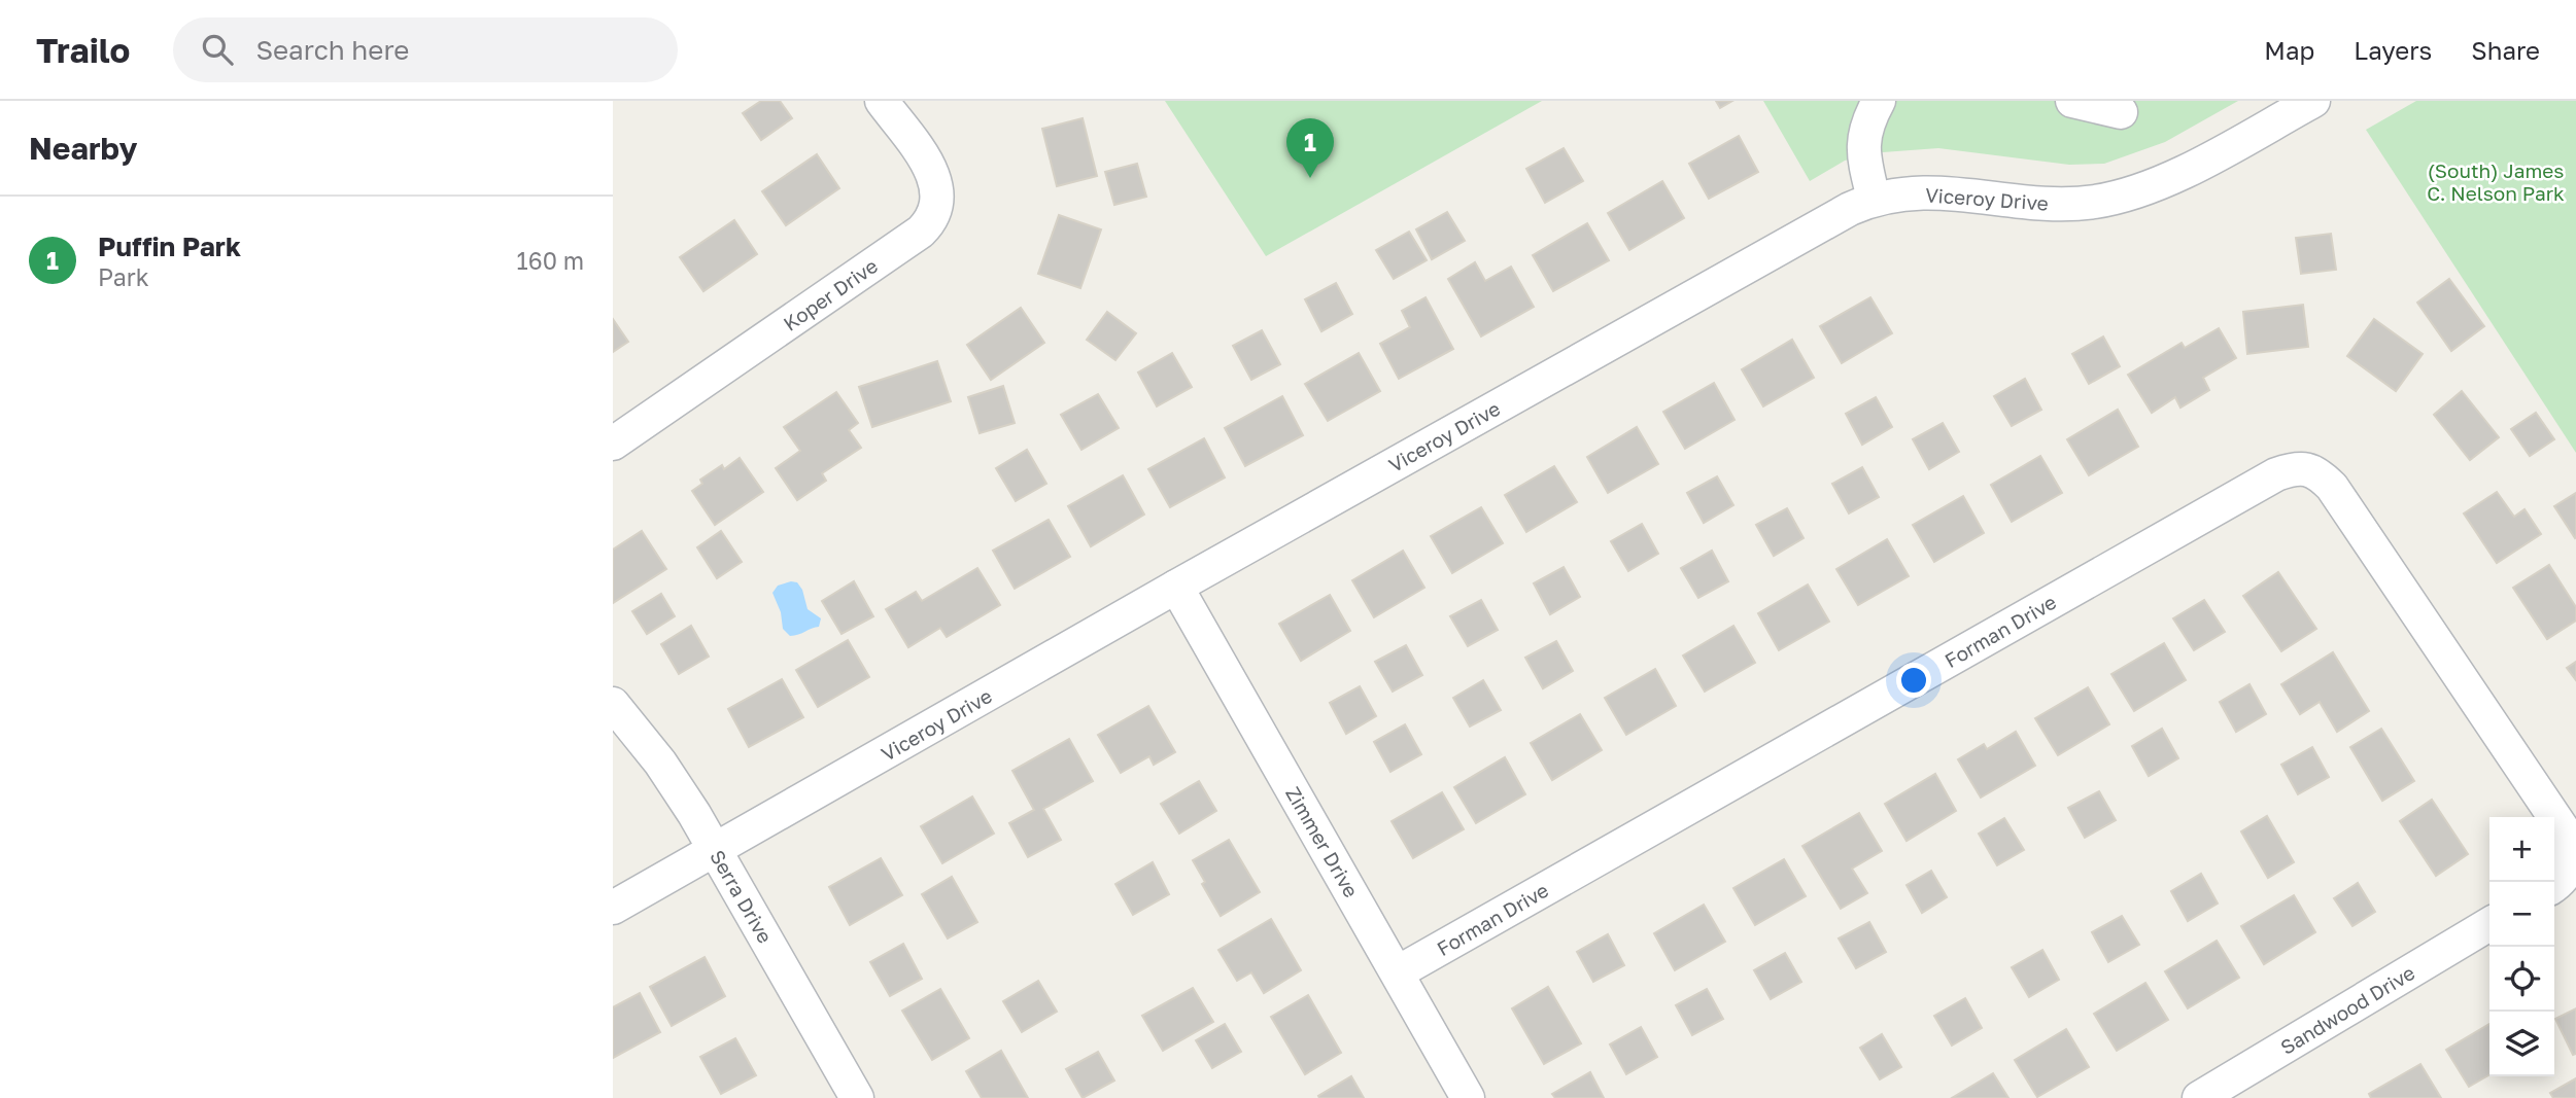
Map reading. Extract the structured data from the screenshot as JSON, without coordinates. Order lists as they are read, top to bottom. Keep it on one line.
{"streets":{"street":["Viceroy Drive","Koper Drive","Forman Drive","Zimmer Drive","Serra Drive","Sandwood Drive"]},"crossings":[["Viceroy Drive","Zimmer Drive"],["Viceroy Drive","Serra Drive"],["Forman Drive","Zimmer Drive"]],"parks":["(South) James C. Nelson Park"],"page":{"header":"Trailo","search":"Search here","nav":["Map","Layers","Share"],"heading":"Nearby","pins":"1","list":[{"mark":"1","name":"Puffin Park","note":"Park","value":"160 m"}],"map_buttons":["+","−"]}}
